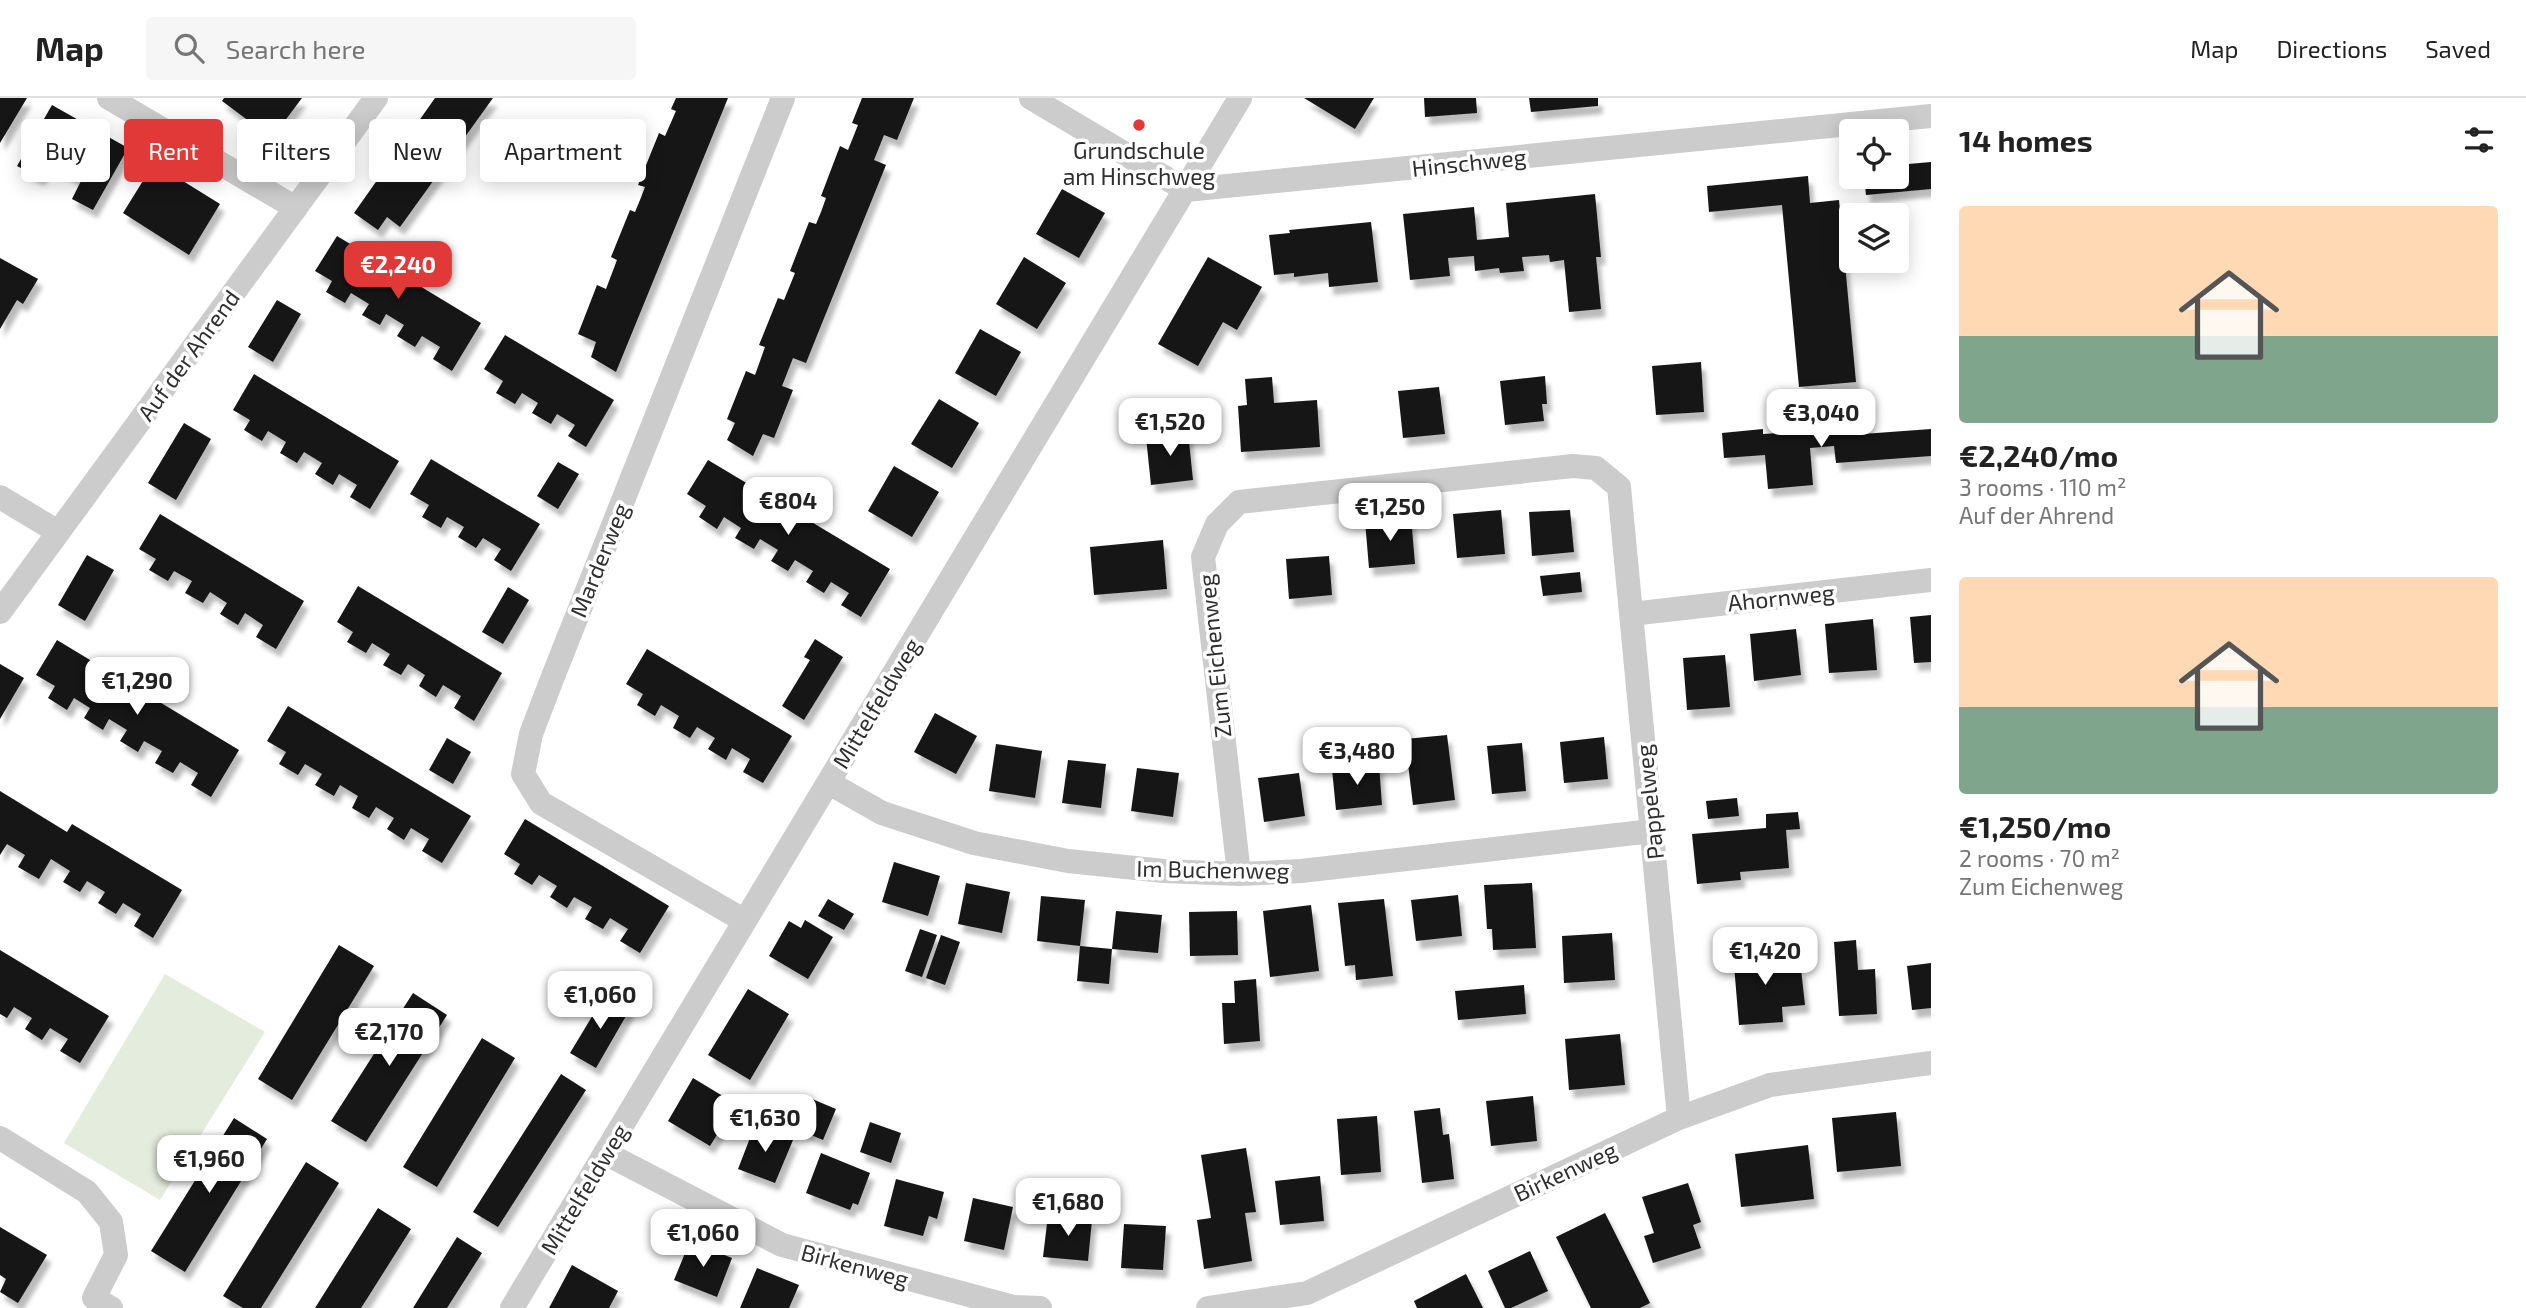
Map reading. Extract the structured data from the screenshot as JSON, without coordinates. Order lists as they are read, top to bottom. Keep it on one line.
{"streets":{"street":["Hinschweg","Auf der Ahrend","Marderweg","Ahornweg","Zum Eichenweg","Mittelfeldweg","Pappelweg","Im Buchenweg","Birkenweg"]},"crossings":[["Hinschweg","Mittelfeldweg"],["Marderweg","Mittelfeldweg"],["Ahornweg","Pappelweg"],["Zum Eichenweg","Pappelweg"],["Zum Eichenweg","Im Buchenweg"],["Mittelfeldweg","Im Buchenweg"],["Mittelfeldweg","Birkenweg"],["Pappelweg","Im Buchenweg"],["Pappelweg","Birkenweg"]],"places":["Grundschule am Hinschweg"],"page":{"header":"Map","search":"Search here","nav":["Map","Directions","Saved"],"heading":"14 homes","chip":["Buy","Rent","Filters","New","Apartment"],"list":[{"name":"€2,240/mo","note":"3 rooms · 110 m² · Auf der Ahrend"},{"name":"€1,250/mo","note":"2 rooms · 70 m² · Zum Eichenweg"}],"price":["€2,240","€3,040","€1,520","€804","€1,250","€1,290","€3,480","€1,420","€1,060","€2,170","€1,630","€1,960","€1,680","€1,060"]}}
